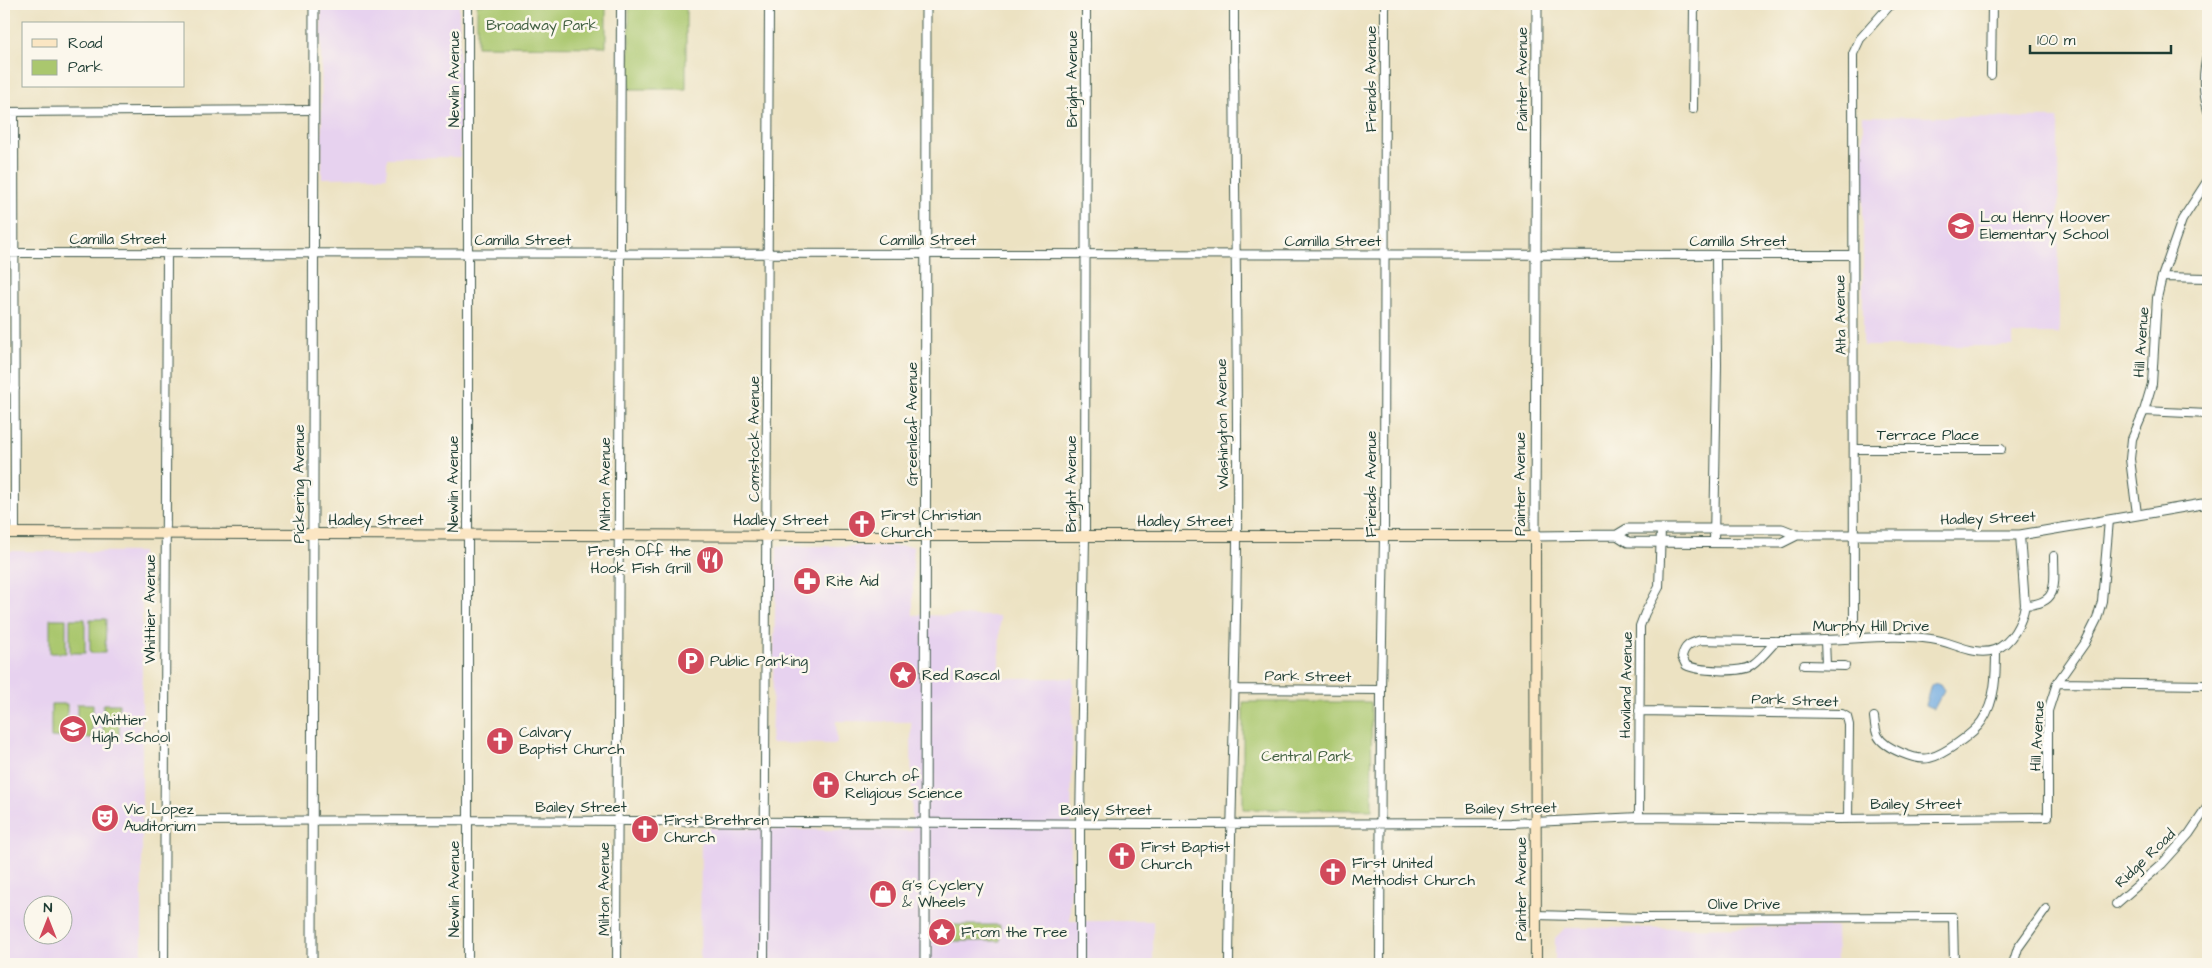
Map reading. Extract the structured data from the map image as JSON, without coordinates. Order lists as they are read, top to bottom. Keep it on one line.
{"streets":{"main road":["Painter Avenue","Hadley Street"],"street":["Newlin Avenue","Bright Avenue","Friends Avenue","Camilla Street","Alta Avenue","Hill Avenue","Greenleaf Avenue","Washington Avenue","Terrace Place","Comstock Avenue","Pickering Avenue","Milton Avenue","Whittier Avenue","Murphy Hill Drive","Park Street","Haviland Avenue","Bailey Street","Ridge Road","Olive Drive"]},"crossings":[["Newlin Avenue","Camilla Street"],["Newlin Avenue","Hadley Street"],["Newlin Avenue","Bailey Street"],["Bright Avenue","Camilla Street"],["Bright Avenue","Hadley Street"],["Bright Avenue","Bailey Street"],["Friends Avenue","Camilla Street"],["Friends Avenue","Hadley Street"],["Friends Avenue","Park Street"],["Friends Avenue","Bailey Street"],["Painter Avenue","Camilla Street"],["Painter Avenue","Hadley Street"],["Painter Avenue","Bailey Street"],["Painter Avenue","Olive Drive"],["Camilla Street","Alta Avenue"],["Camilla Street","Greenleaf Avenue"],["Camilla Street","Washington Avenue"],["Camilla Street","Comstock Avenue"],["Camilla Street","Pickering Avenue"],["Camilla Street","Milton Avenue"],["Camilla Street","Whittier Avenue"],["Alta Avenue","Terrace Place"],["Alta Avenue","Hadley Street"],["Alta Avenue","Murphy Hill Drive"],["Hill Avenue","Hadley Street"],["Hill Avenue","Bailey Street"],["Greenleaf Avenue","Hadley Street"],["Greenleaf Avenue","Bailey Street"],["Washington Avenue","Hadley Street"],["Washington Avenue","Park Street"],["Washington Avenue","Bailey Street"],["Comstock Avenue","Hadley Street"],["Comstock Avenue","Bailey Street"],["Pickering Avenue","Hadley Street"],["Pickering Avenue","Bailey Street"],["Milton Avenue","Hadley Street"],["Milton Avenue","Bailey Street"],["Hadley Street","Whittier Avenue"],["Hadley Street","Haviland Avenue"],["Whittier Avenue","Bailey Street"],["Park Street","Haviland Avenue"],["Park Street","Bailey Street"],["Haviland Avenue","Bailey Street"]],"parks":["Broadway Park","Central Park"],"places":{"school or university":["Lou Henry Hoover Elementary School","Whittier High School"],"church":["First Christian Church","Calvary Baptist Church","Church of Religious Science","First Brethren Church","First Baptist Church","First United Methodist Church"],"restaurant":["Fresh Off the Hook Fish Grill"],"pharmacy":["Rite Aid"],"parking":["Public Parking"],"place":["Red Rascal","From the Tree"],"theatre":["Vic Lopez Auditorium"],"shop":["G's Cyclery & Wheels"]},"legend":["Road","Park"],"scale_bar":"100 m","north":"top"}
